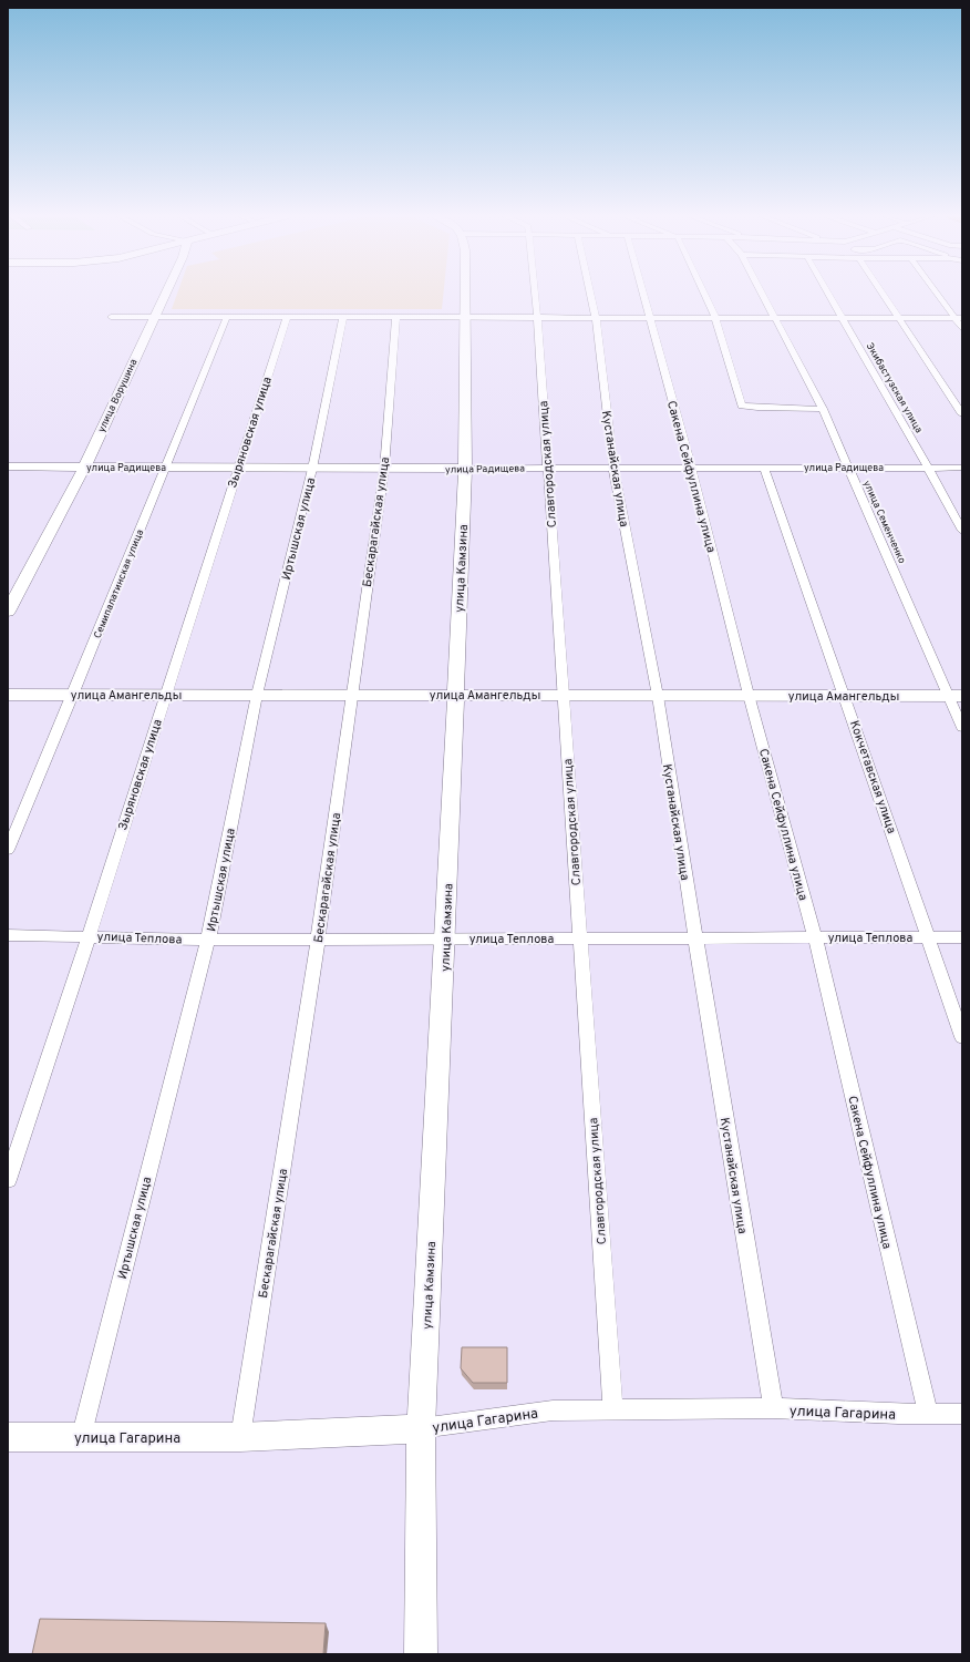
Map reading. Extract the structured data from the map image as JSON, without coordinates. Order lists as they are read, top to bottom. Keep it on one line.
{"streets":{"street":["Экибастузская улица","улица Ворушина","Зыряновская улица","Славгородская улица","улица Радищева","Кустанайская улица","Сакена Сейфуллина улица","Бескарагайская улица","улица Семенченко","Иртышская улица","улица Камзина","Семипалатинская улица","улица Амангельды","Кокчетавская улица","улица Теплова","улица Гагарина"]},"crossings":[["Экибастузская улица","улица Радищева"],["улица Ворушина","улица Радищева"],["Зыряновская улица","улица Радищева"],["Зыряновская улица","улица Амангельды"],["Зыряновская улица","улица Теплова"],["Славгородская улица","улица Радищева"],["Славгородская улица","улица Амангельды"],["Славгородская улица","улица Теплова"],["Славгородская улица","улица Гагарина"],["улица Радищева","Кустанайская улица"],["улица Радищева","Сакена Сейфуллина улица"],["улица Радищева","Бескарагайская улица"],["улица Радищева","улица Семенченко"],["улица Радищева","Иртышская улица"],["улица Радищева","улица Камзина"],["улица Радищева","Семипалатинская улица"],["улица Радищева","Кокчетавская улица"],["Кустанайская улица","улица Амангельды"],["Кустанайская улица","улица Теплова"],["Кустанайская улица","улица Гагарина"],["Сакена Сейфуллина улица","улица Амангельды"],["Сакена Сейфуллина улица","улица Теплова"],["Сакена Сейфуллина улица","улица Гагарина"],["Бескарагайская улица","улица Амангельды"],["Бескарагайская улица","улица Теплова"],["Бескарагайская улица","улица Гагарина"],["улица Семенченко","улица Амангельды"],["Иртышская улица","улица Амангельды"],["Иртышская улица","улица Теплова"],["Иртышская улица","улица Гагарина"],["улица Камзина","улица Амангельды"],["улица Камзина","улица Теплова"],["улица Камзина","улица Гагарина"],["Семипалатинская улица","улица Амангельды"],["улица Амангельды","Кокчетавская улица"],["Кокчетавская улица","улица Теплова"]]}
